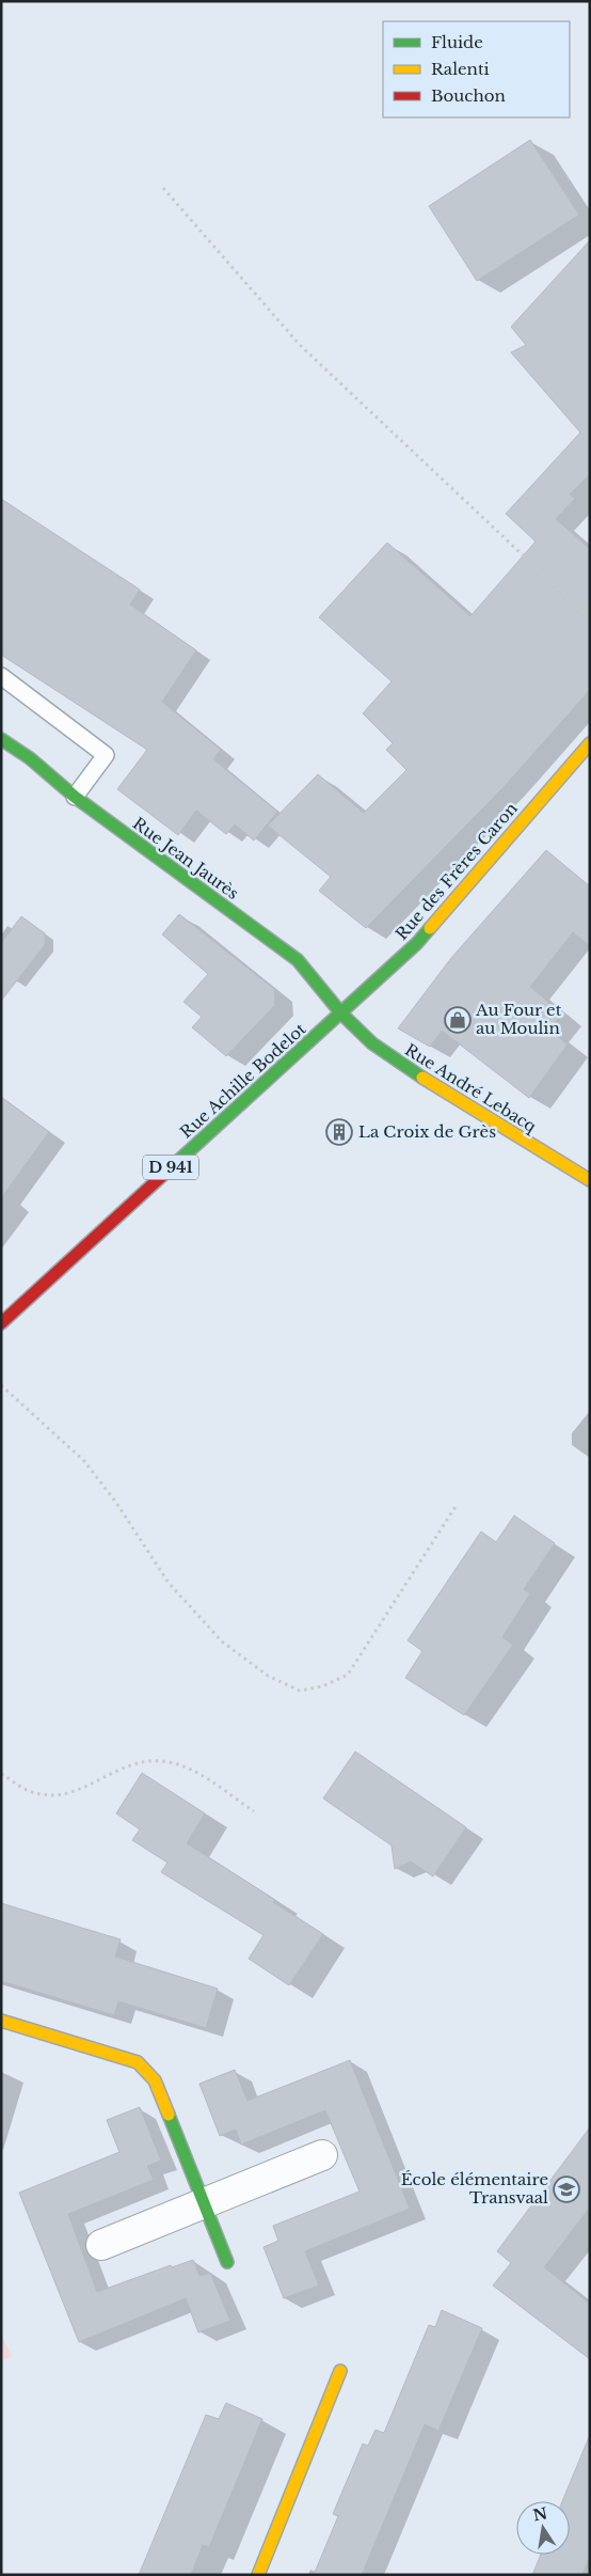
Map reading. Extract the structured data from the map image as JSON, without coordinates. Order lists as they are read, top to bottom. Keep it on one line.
{"streets":{"main road":["Rue Jean Jaurès","Rue des Frères Caron","Rue Achille Bodelot","Rue André Lebacq","D 941"]},"crossings":[["Rue Jean Jaurès","Rue des Frères Caron"],["Rue Jean Jaurès","Rue Achille Bodelot"],["Rue Jean Jaurès","Rue André Lebacq"],["Rue des Frères Caron","Rue Achille Bodelot"],["Rue des Frères Caron","Rue André Lebacq"],["Rue Achille Bodelot","Rue André Lebacq"]],"places":{"shop":["Au Four et au Moulin"],"building":["La Croix de Grès"],"school or university":["École élémentaire Transvaal"]},"legend":["Fluide","Ralenti","Bouchon"],"north":"top"}
